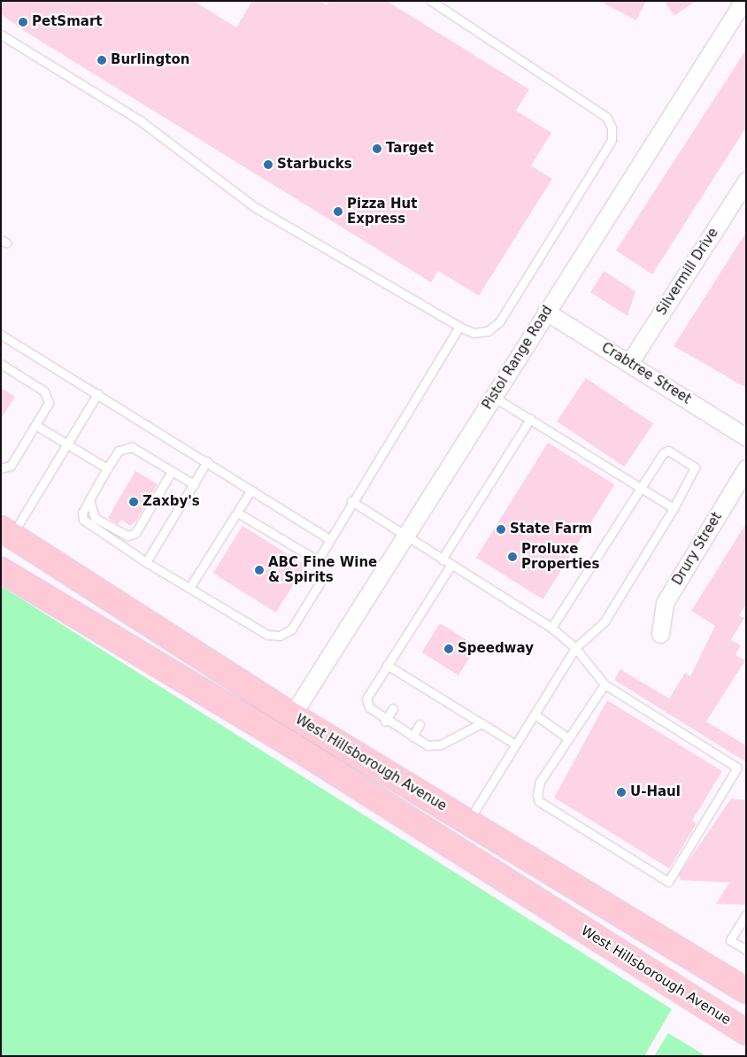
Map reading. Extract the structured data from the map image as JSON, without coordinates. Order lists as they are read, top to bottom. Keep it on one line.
{"streets":{"main road":["West Hillsborough Avenue"],"street":["Silvermill Drive","Pistol Range Road","Crabtree Street","Drury Street"]},"crossings":[["Silvermill Drive","Crabtree Street"],["Pistol Range Road","Crabtree Street"],["Pistol Range Road","West Hillsborough Avenue"]],"places":["PetSmart","Burlington","Target","Starbucks","Pizza Hut Express","Zaxby's","State Farm","Proluxe Properties","ABC Fine Wine & Spirits","Speedway","U-Haul"]}
